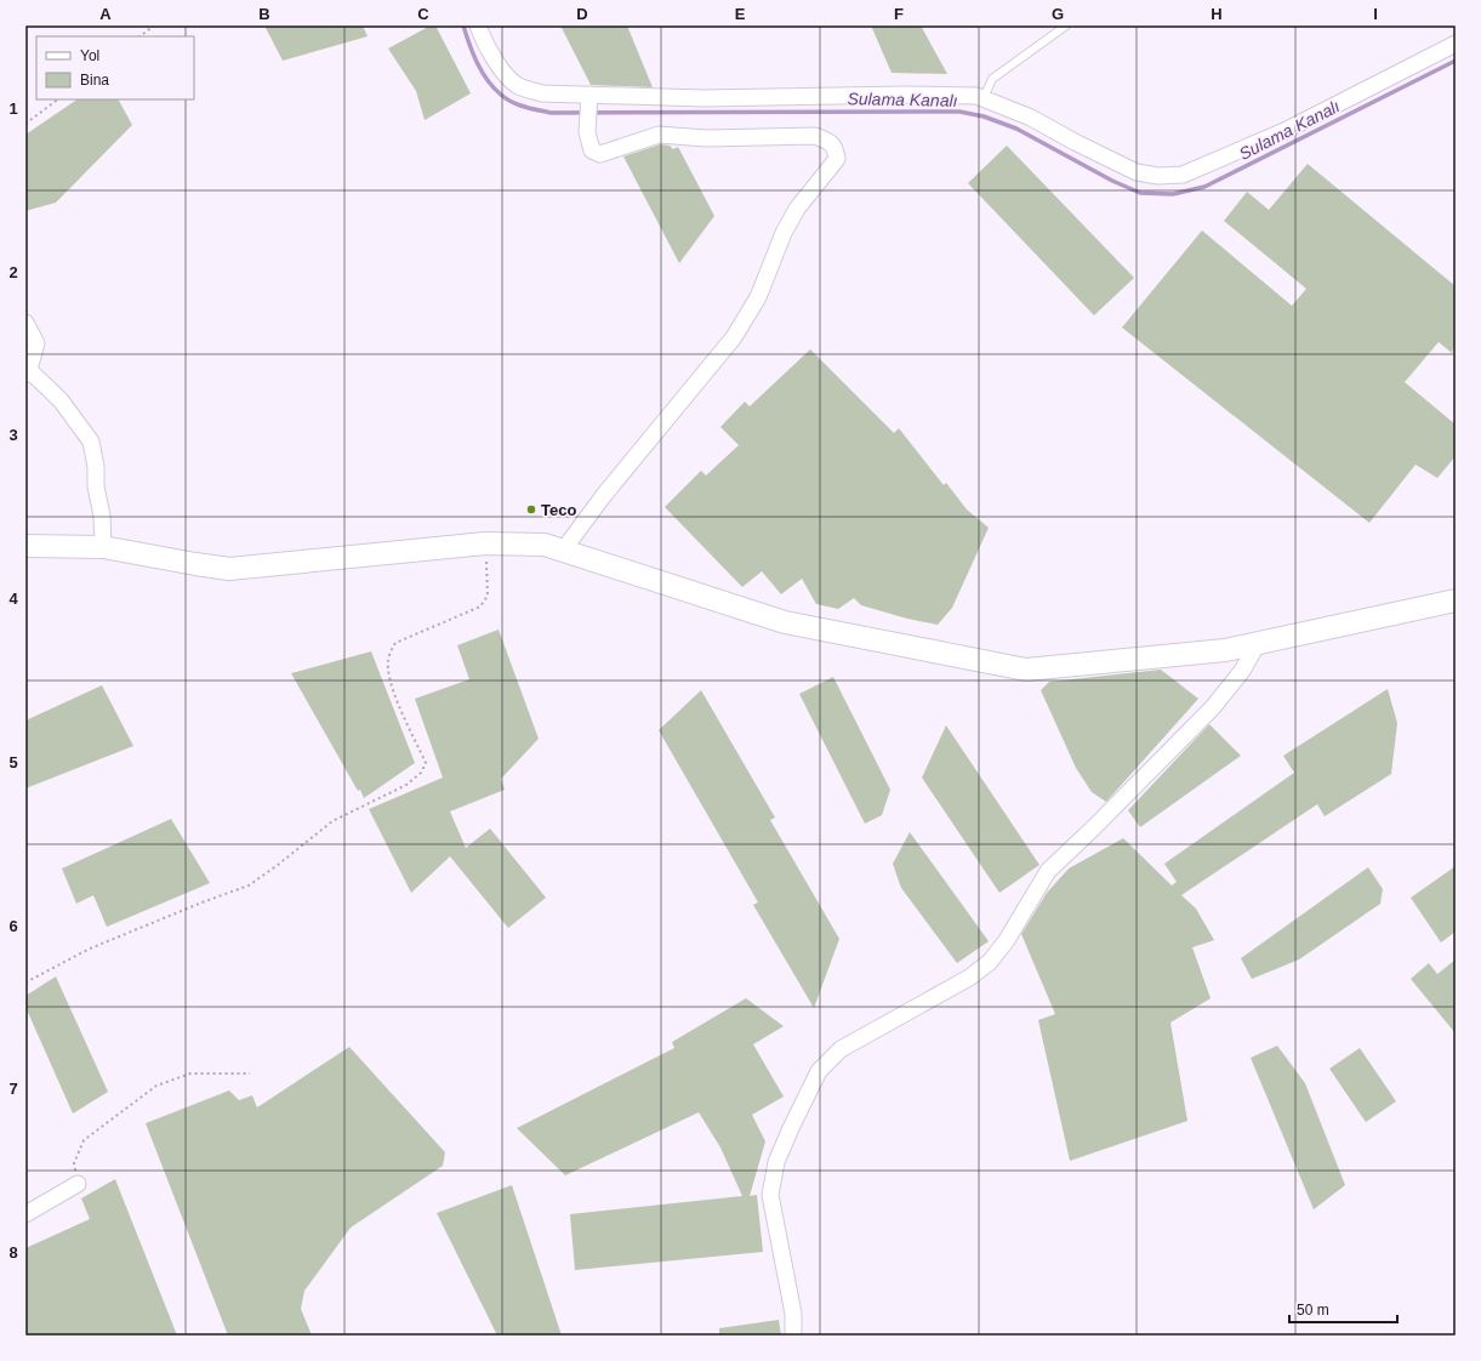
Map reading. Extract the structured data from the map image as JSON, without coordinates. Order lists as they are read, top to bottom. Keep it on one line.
{"water":["Sulama Kanalı"],"places":["Teco"],"legend":["Yol","Bina"],"scale_bar":"50 m","grid":{"columns":["A","B","C","D","E","F","G","H","I"],"rows":["1","2","3","4","5","6","7","8"]}}
